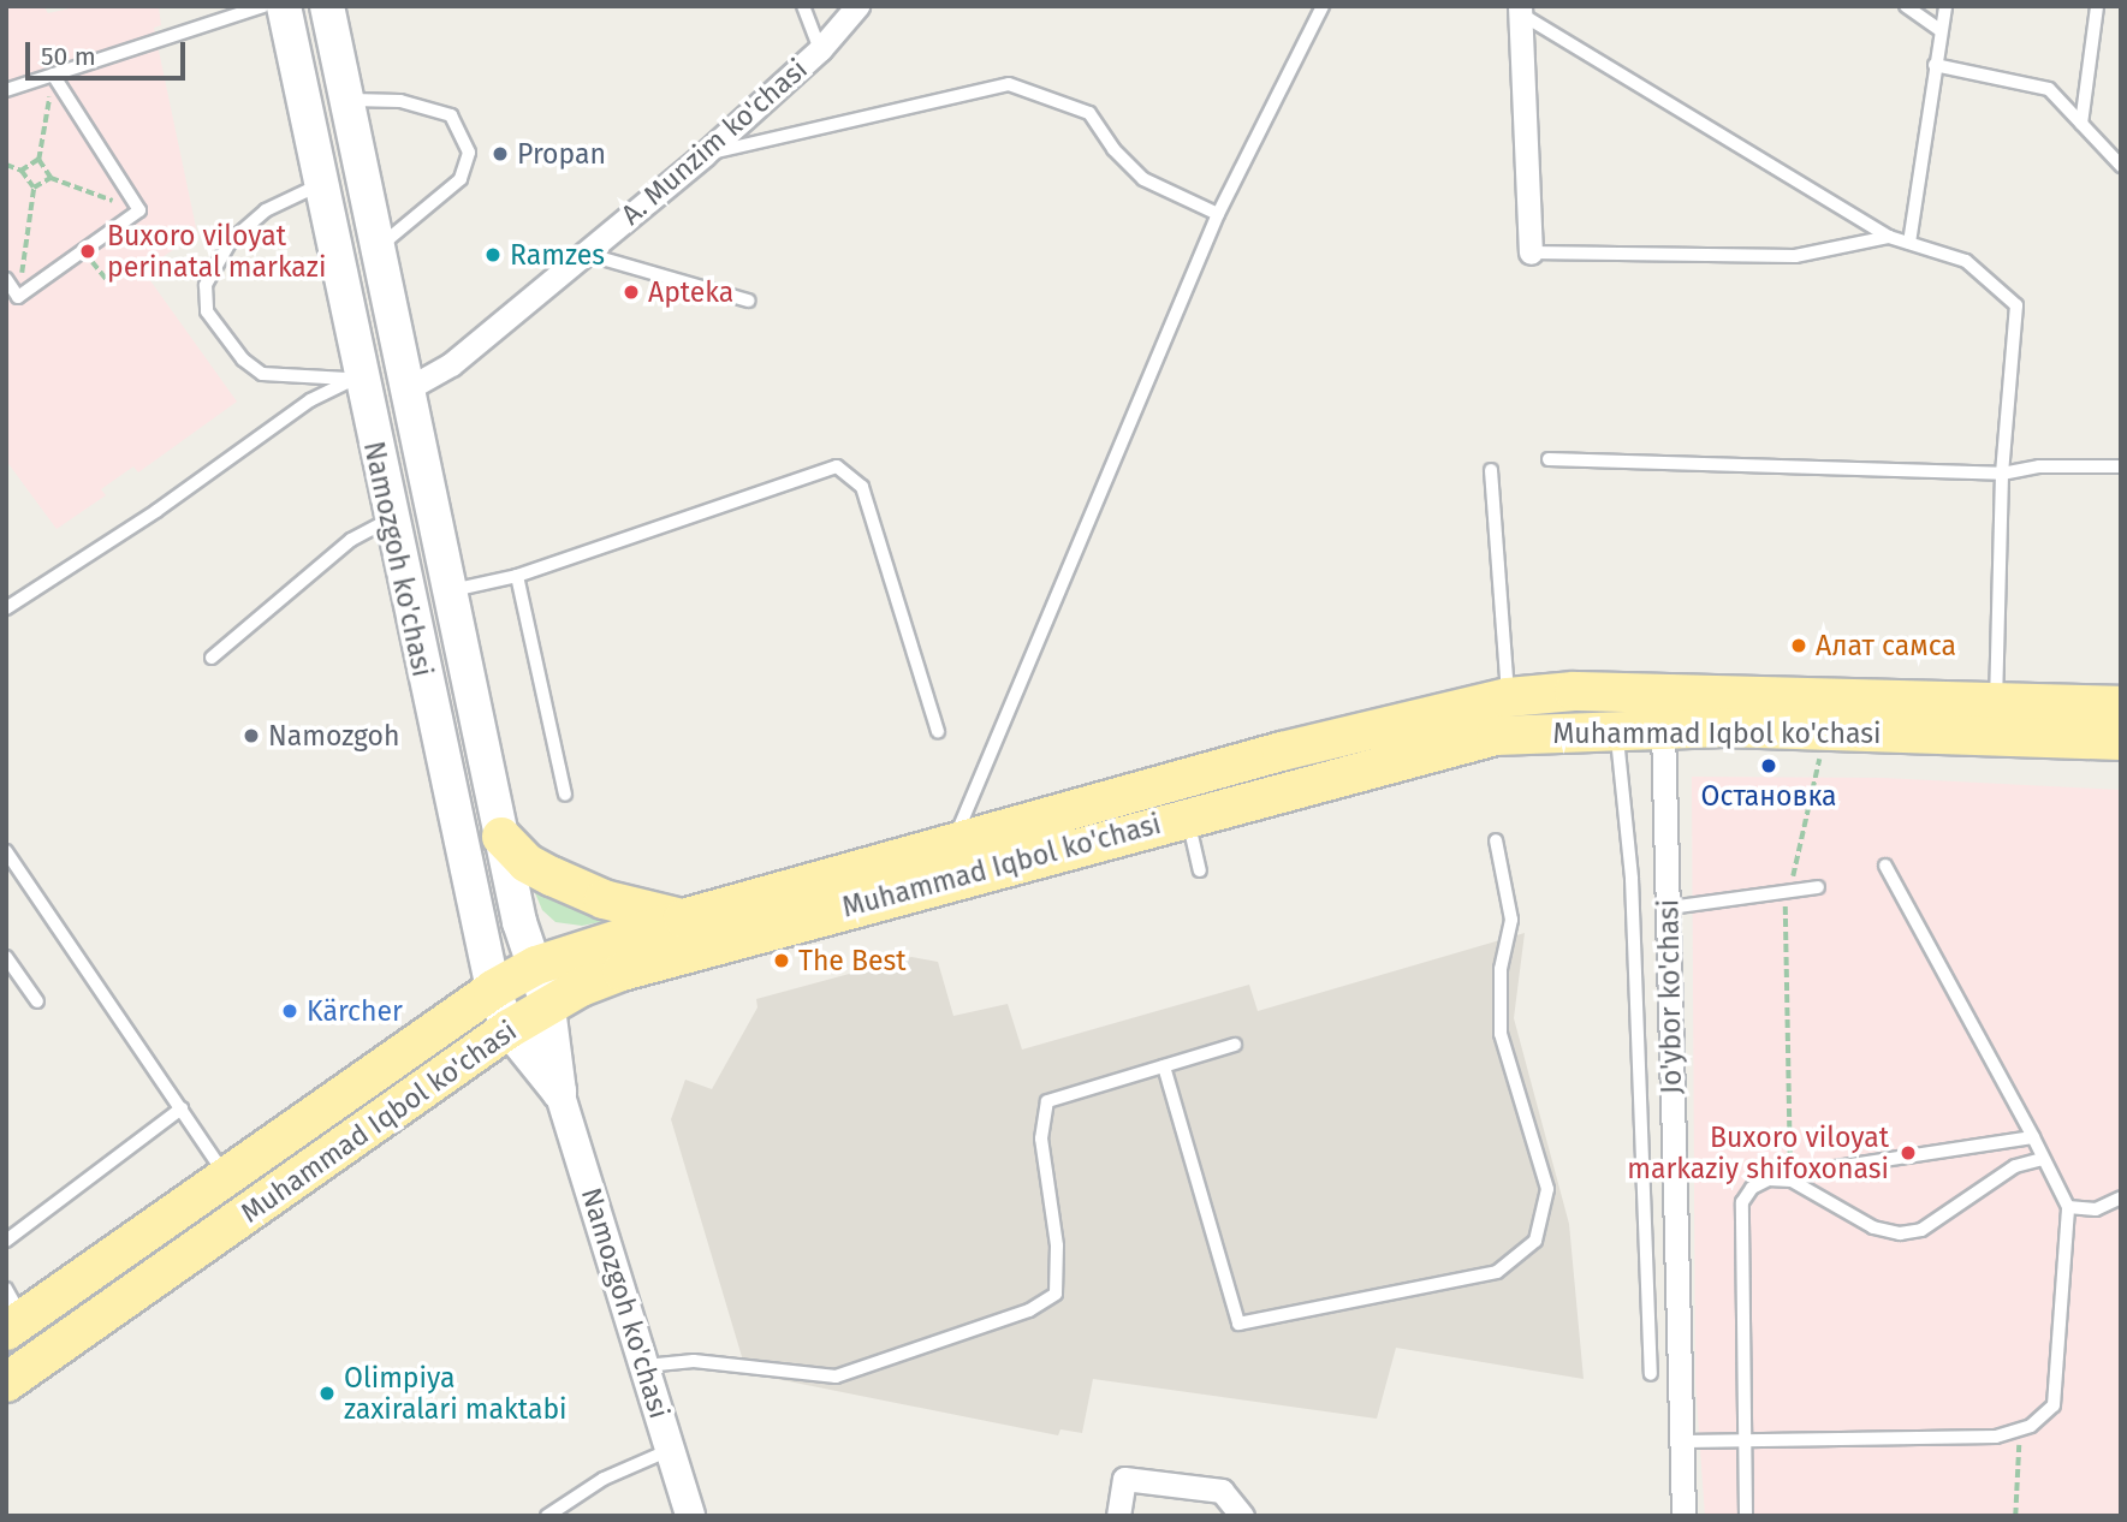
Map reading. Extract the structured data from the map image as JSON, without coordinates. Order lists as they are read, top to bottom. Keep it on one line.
{"streets":{"main road":["Namozgoh ko'chasi","Muhammad Iqbol ko'chasi"],"street":["A. Munzim ko'chasi","Jo'ybor ko'chasi"]},"crossings":[["A. Munzim ko'chasi","Namozgoh ko'chasi"],["Namozgoh ko'chasi","Muhammad Iqbol ko'chasi"],["Muhammad Iqbol ko'chasi","Jo'ybor ko'chasi"]],"places":["Propan","Buxoro viloyat perinatal markazi","Ramzes","Apteka","Алат самса","Namozgoh","Остановка","The Best","Kärcher","Buxoro viloyat markaziy shifoxonasi","Olimpiya zaxiralari maktabi"],"scale_bar":"50 m"}
